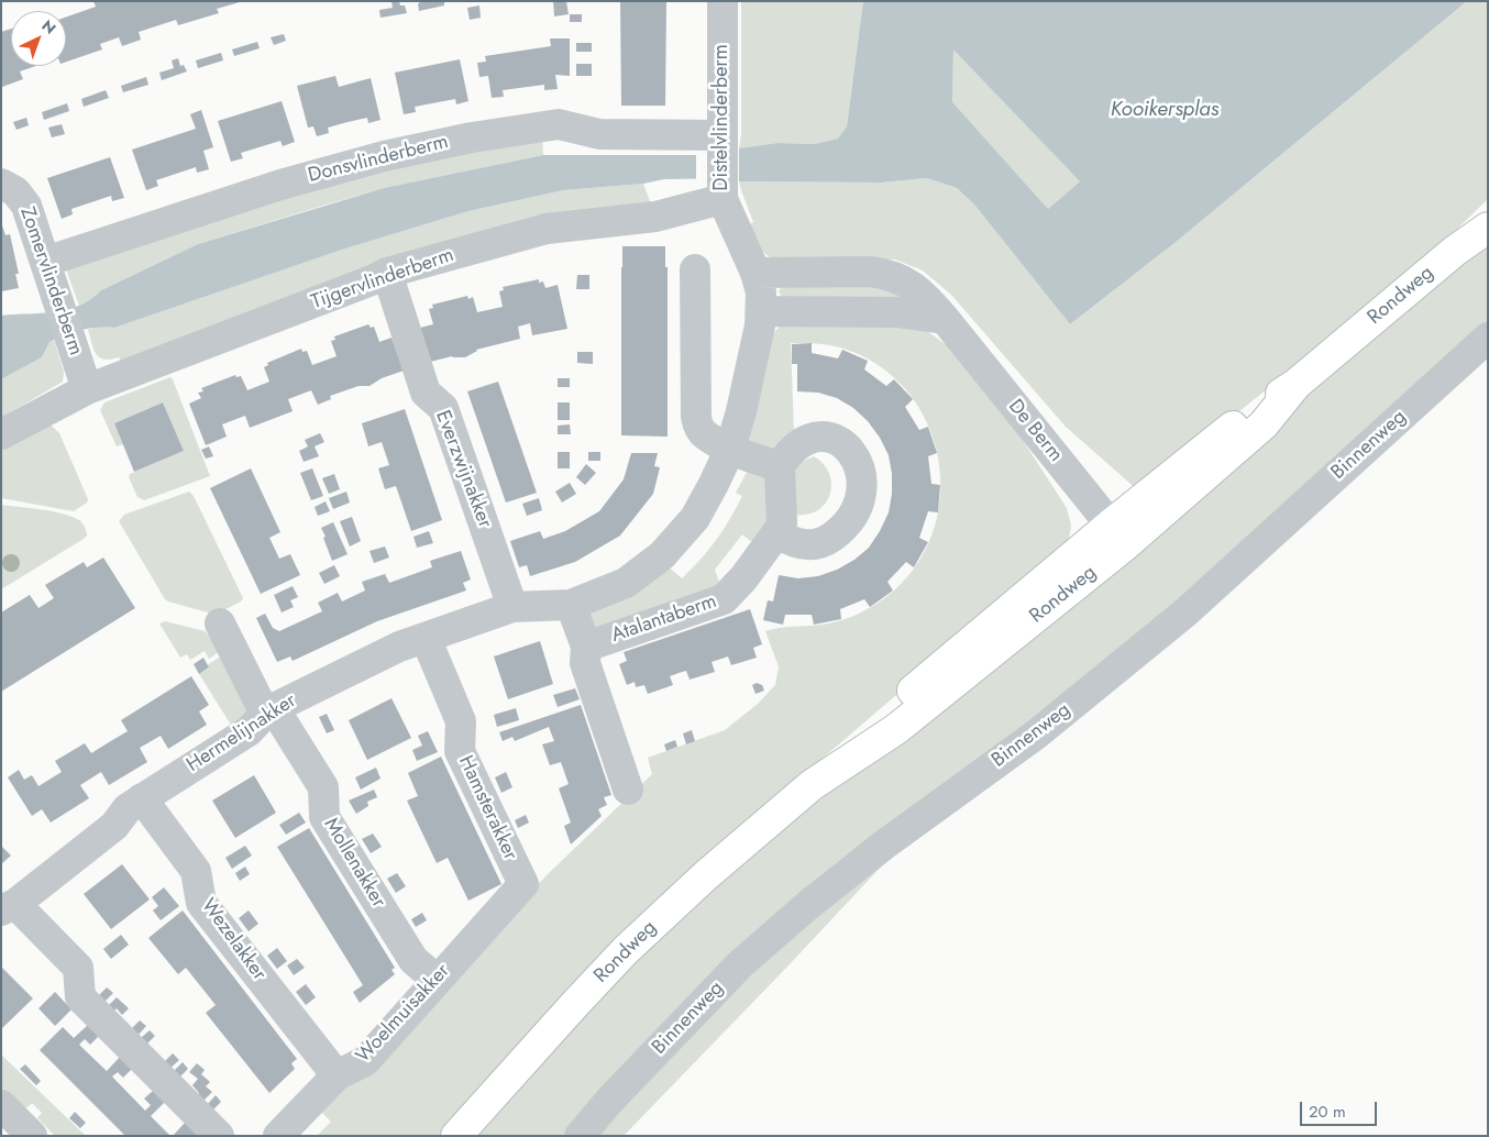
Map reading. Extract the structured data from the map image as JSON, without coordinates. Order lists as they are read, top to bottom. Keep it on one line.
{"streets":{"main road":["Rondweg"],"street":["Distelvlinderberm","Donsvlinderberm","Tijgervlinderberm","Zomervlinderberm","De Berm","Binnenweg","Everzwijnakker","Atalantaberm","Hermelijnakker","Hamsterakker","Mollenakker","Wezelakker","Woelmuisakker"]},"crossings":[["Distelvlinderberm","Donsvlinderberm"],["Distelvlinderberm","Tijgervlinderberm"],["Distelvlinderberm","De Berm"],["Donsvlinderberm","Zomervlinderberm"],["Tijgervlinderberm","Zomervlinderberm"],["Tijgervlinderberm","Everzwijnakker"],["Rondweg","De Berm"],["Everzwijnakker","Hermelijnakker"],["Hermelijnakker","Hamsterakker"],["Hermelijnakker","Mollenakker"],["Hermelijnakker","Wezelakker"],["Hamsterakker","Woelmuisakker"],["Mollenakker","Woelmuisakker"],["Wezelakker","Woelmuisakker"]],"water":["Kooikersplas"],"scale_bar":"20 m","north":"top right"}
